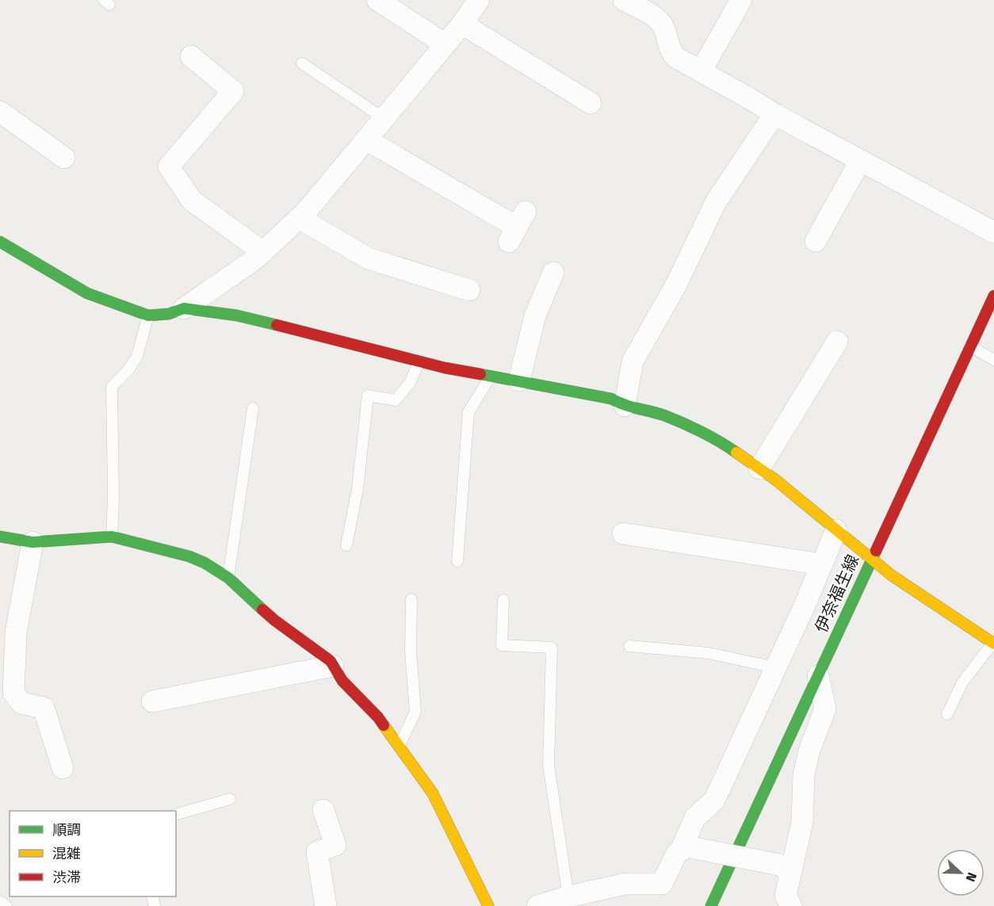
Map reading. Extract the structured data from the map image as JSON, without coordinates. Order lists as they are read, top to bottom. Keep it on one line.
{"streets":{"street":["伊奈福生線"]},"legend":["順調","混雑","渋滞"],"north":"right"}
